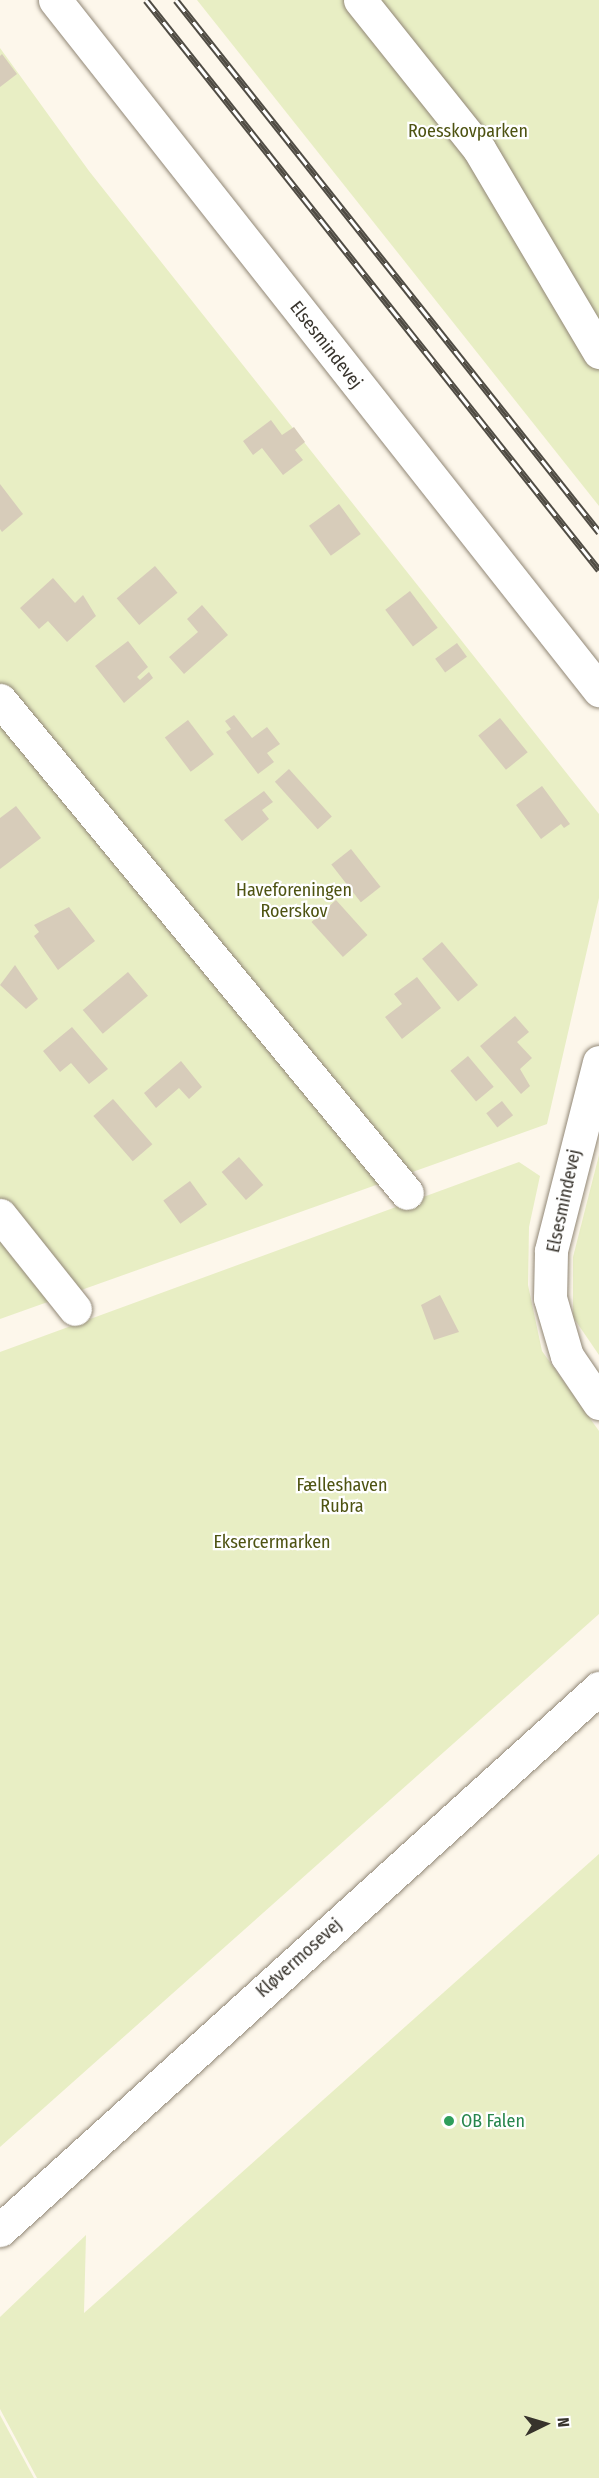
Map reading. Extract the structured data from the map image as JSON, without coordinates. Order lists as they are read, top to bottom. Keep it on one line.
{"streets":{"street":["Elsesmindevej","Kløvermosevej"]},"parks":["Roesskovparken","Haveforeningen Roerskov","Fælleshaven Rubra","Eksercermarken"],"places":["OB Falen"],"north":"right"}
